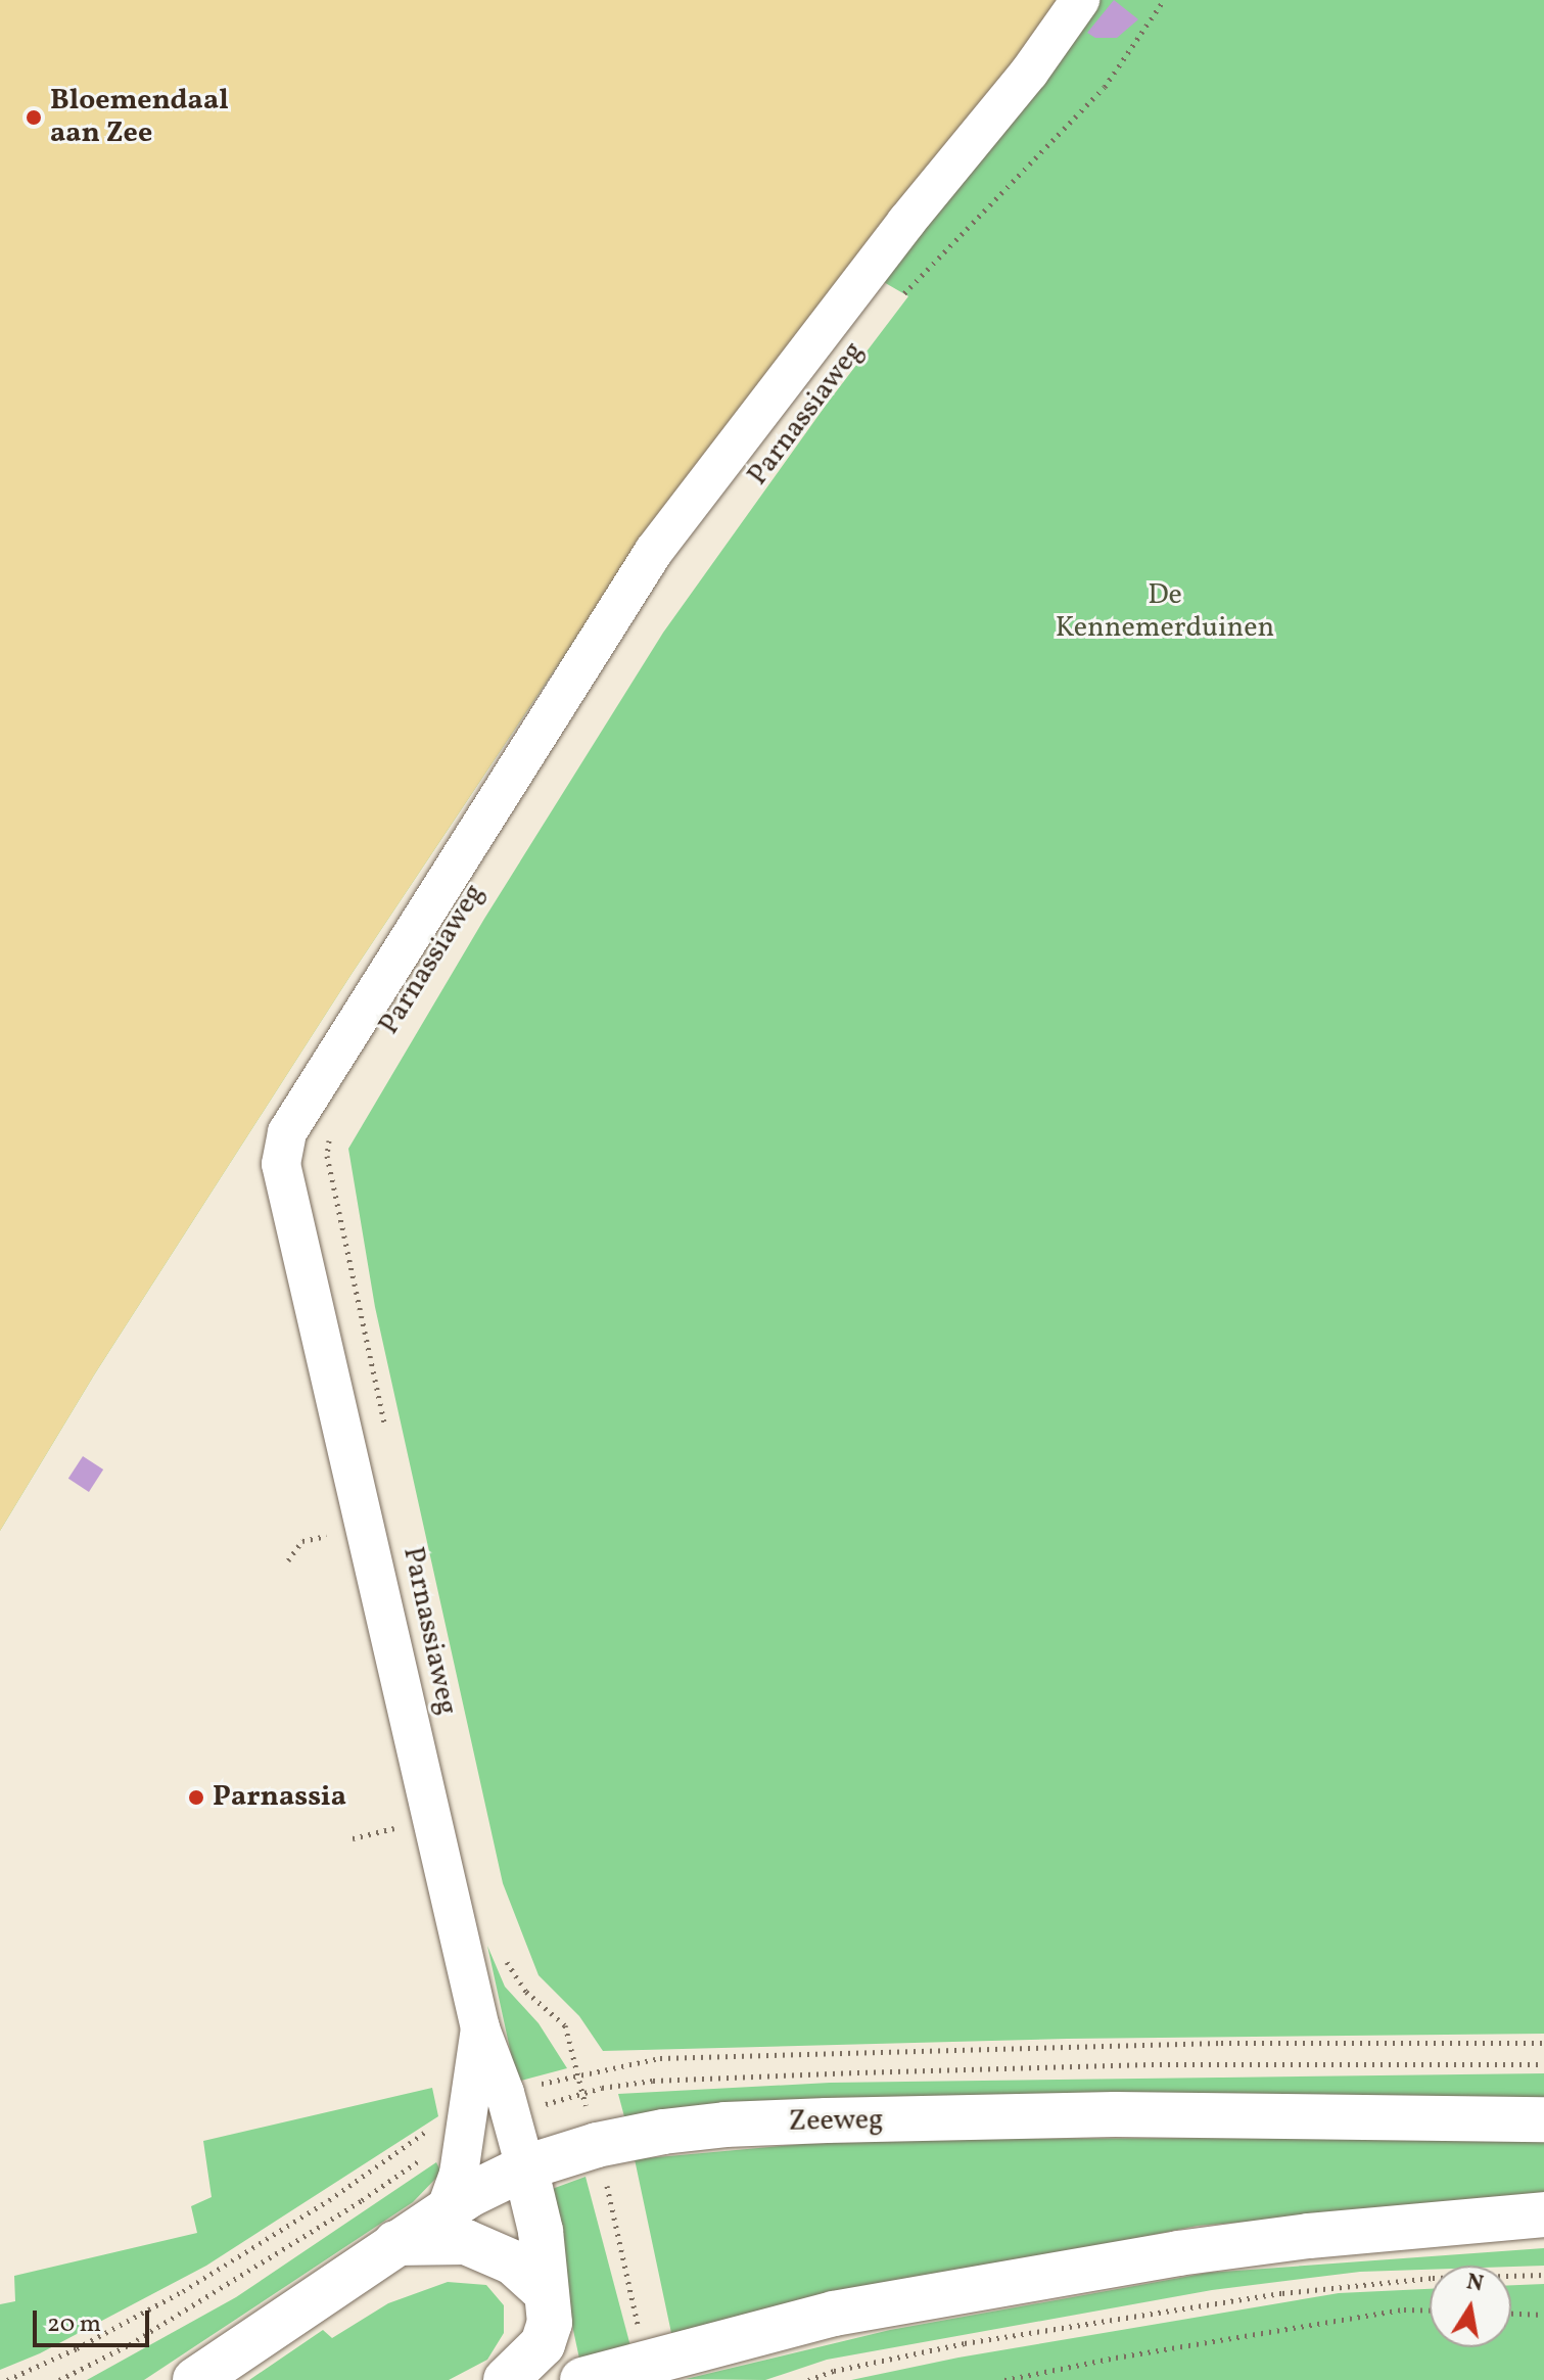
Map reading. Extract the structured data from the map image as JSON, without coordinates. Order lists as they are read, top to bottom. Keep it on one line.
{"streets":{"main road":["Zeeweg"],"street":["Parnassiaweg"]},"crossings":[["Parnassiaweg","Zeeweg"]],"parks":["De Kennemerduinen"],"places":["Bloemendaal aan Zee","Parnassia"],"scale_bar":"20 m","north":"top"}
